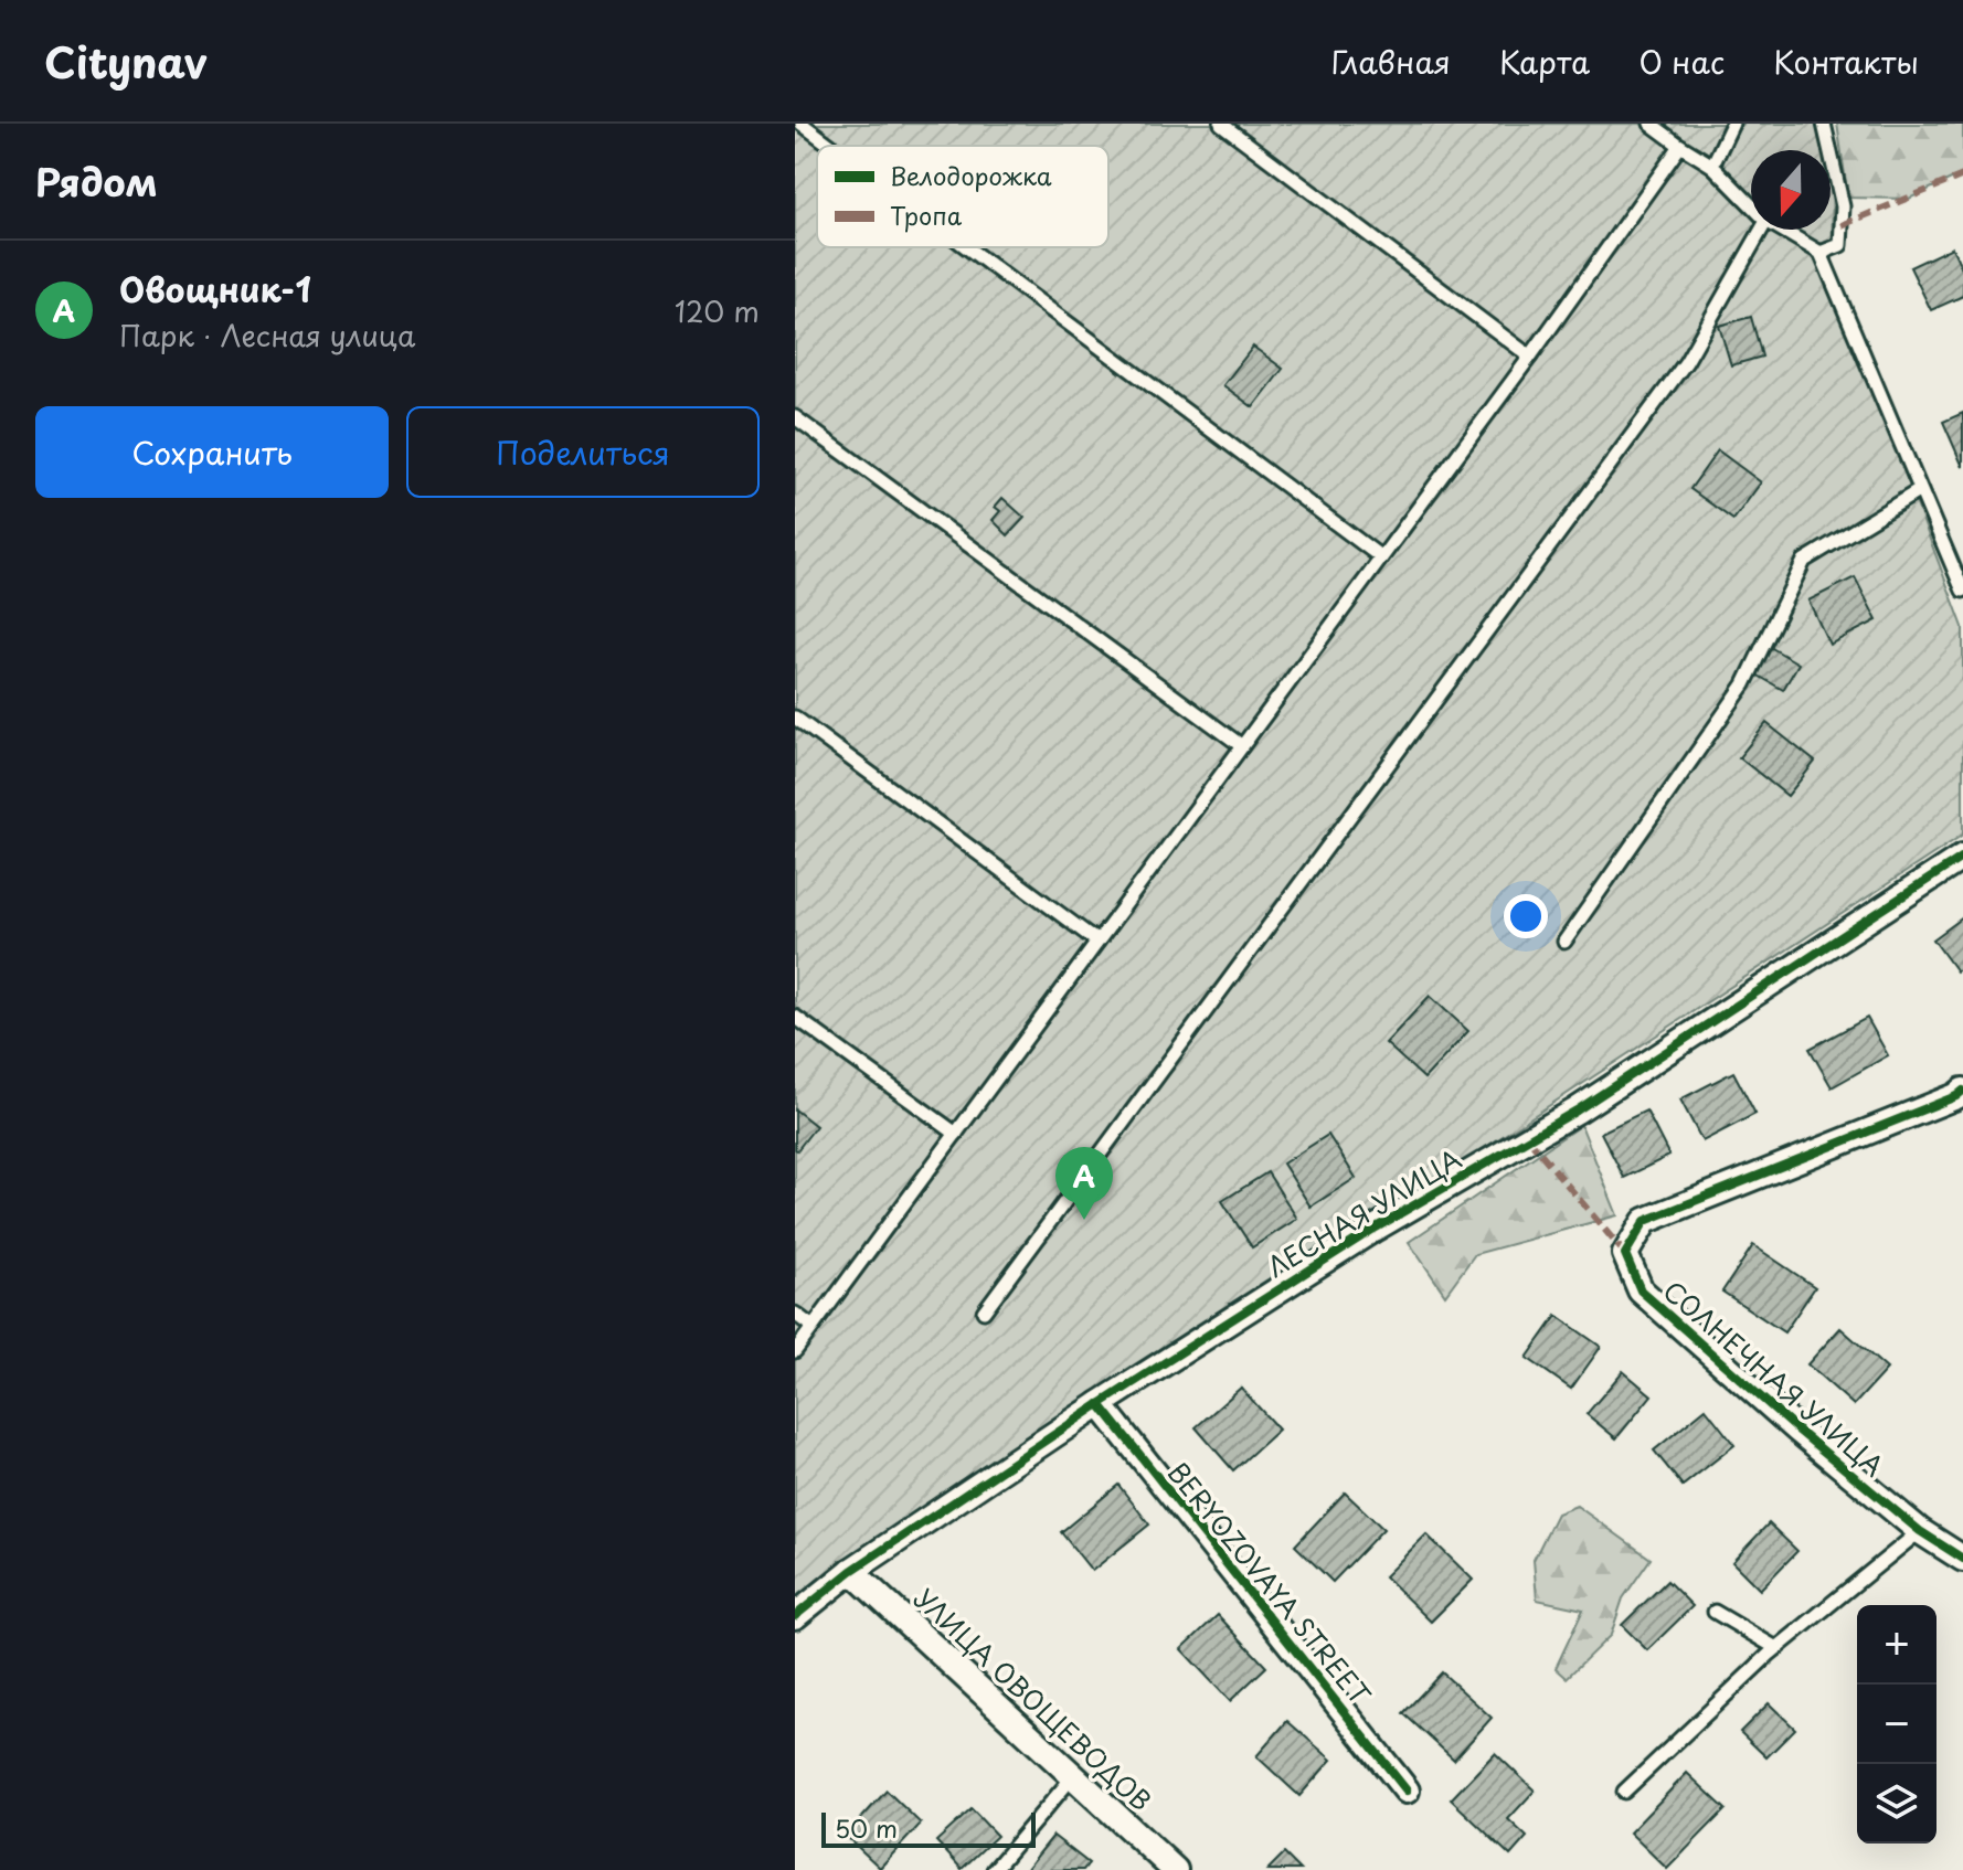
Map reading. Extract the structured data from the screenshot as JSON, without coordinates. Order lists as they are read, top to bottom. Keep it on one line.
{"streets":{"street":["ЛЕСНАЯ УЛИЦА","СОЛНЕЧНАЯ УЛИЦА","BERYOZOVAYA STREET","УЛИЦА ОВОЩЕВОДОВ"]},"crossings":[["ЛЕСНАЯ УЛИЦА","BERYOZOVAYA STREET"],["ЛЕСНАЯ УЛИЦА","УЛИЦА ОВОЩЕВОДОВ"]],"legend":["Велодорожка","Тропа"],"scale_bar":"50 m","north":"bottom","page":{"header":"Citynav","nav":["Главная","Карта","О нас","Контакты"],"heading":"Рядом","list":[{"mark":"A","name":"Овощник-1","note":"Парк · Лесная улица","value":"120 m"}],"buttons":["Сохранить","Поделиться"],"pins":"A","map_buttons":["+","−"],"scale":"50 m"}}
